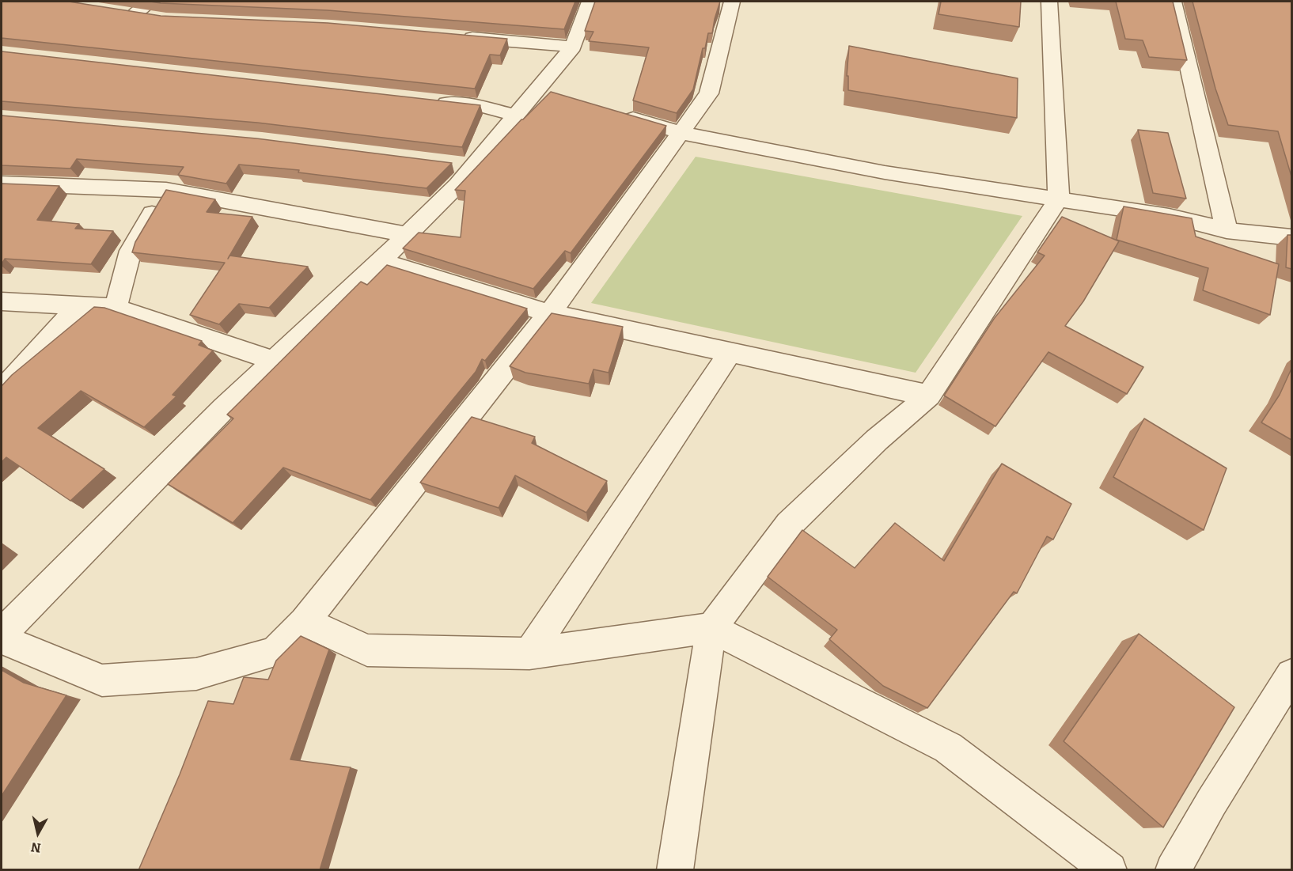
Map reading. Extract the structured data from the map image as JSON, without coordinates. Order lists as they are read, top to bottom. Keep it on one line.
{"north":"bottom"}
